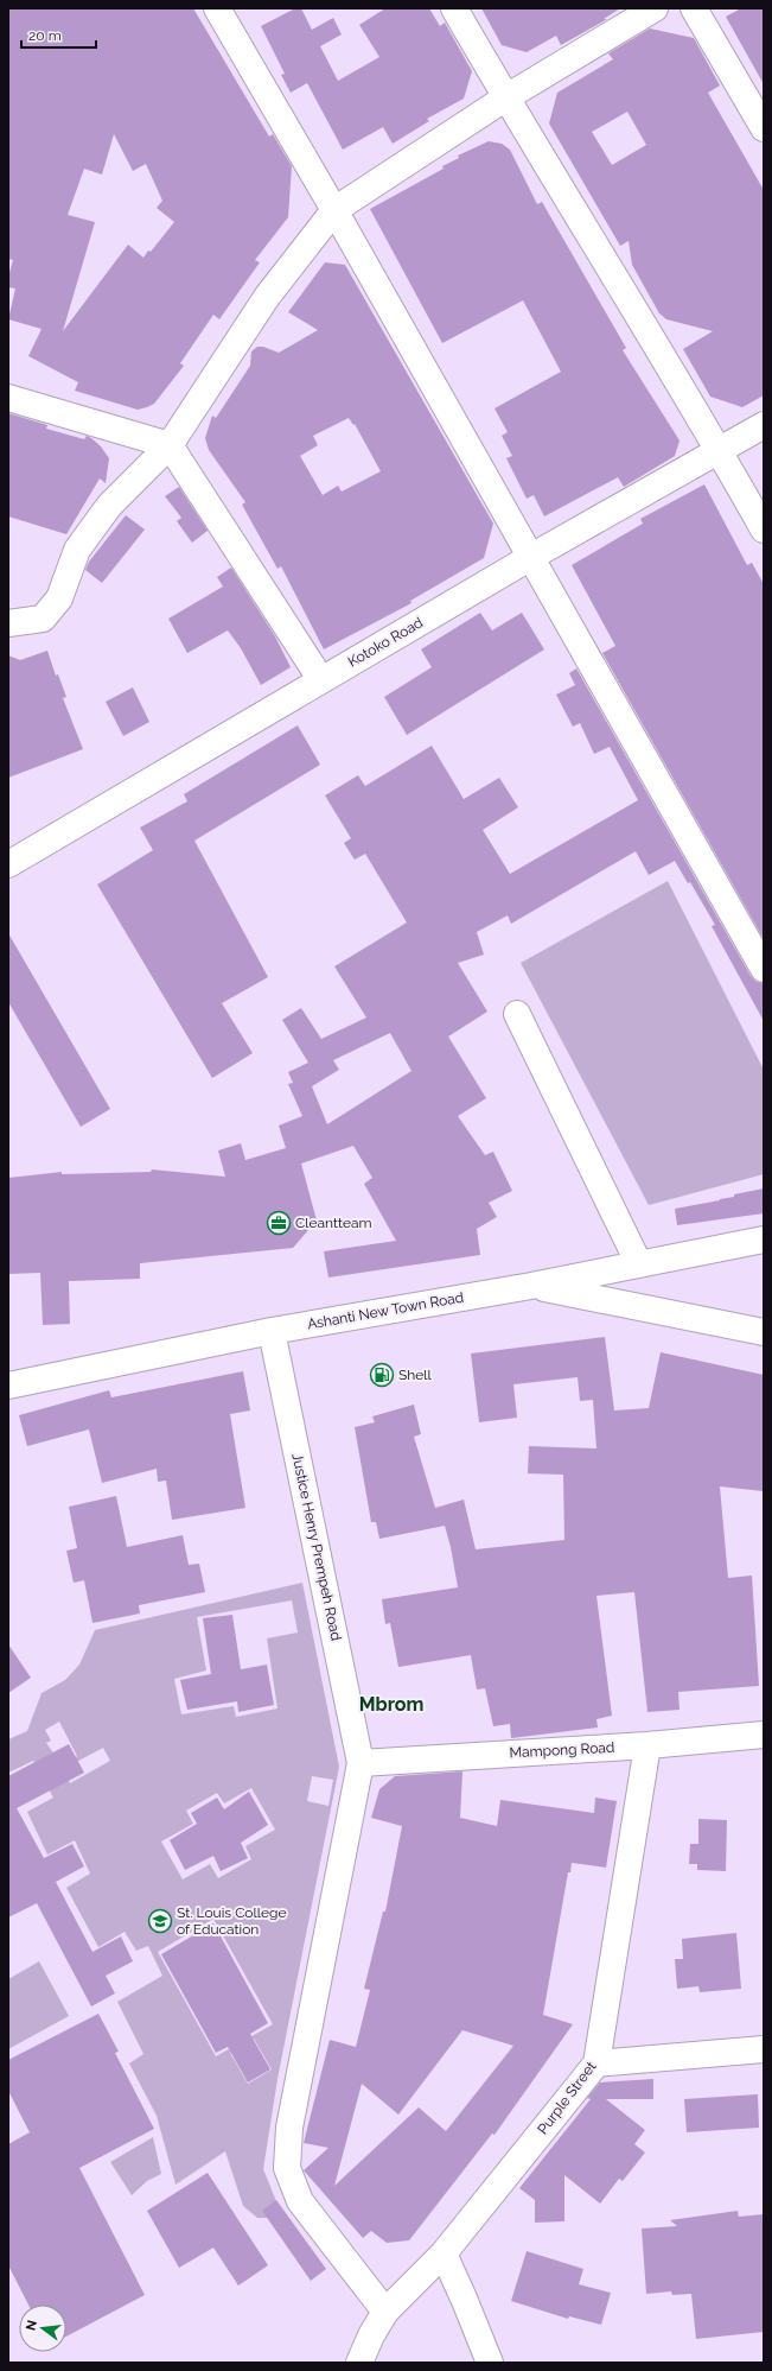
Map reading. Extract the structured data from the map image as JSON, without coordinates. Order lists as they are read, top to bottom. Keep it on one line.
{"streets":{"street":["Kotoko Road","Ashanti New Town Road","Justice Henry Prempeh Road","Mampong Road","Purple Street"]},"crossings":[["Ashanti New Town Road","Justice Henry Prempeh Road"],["Justice Henry Prempeh Road","Mampong Road"],["Mampong Road","Purple Street"]],"districts":["Mbrom"],"places":{"office":["Cleantteam"],"fuel station":["Shell"],"school or university":["St. Louis College of Education"]},"scale_bar":"20 m","north":"left"}
